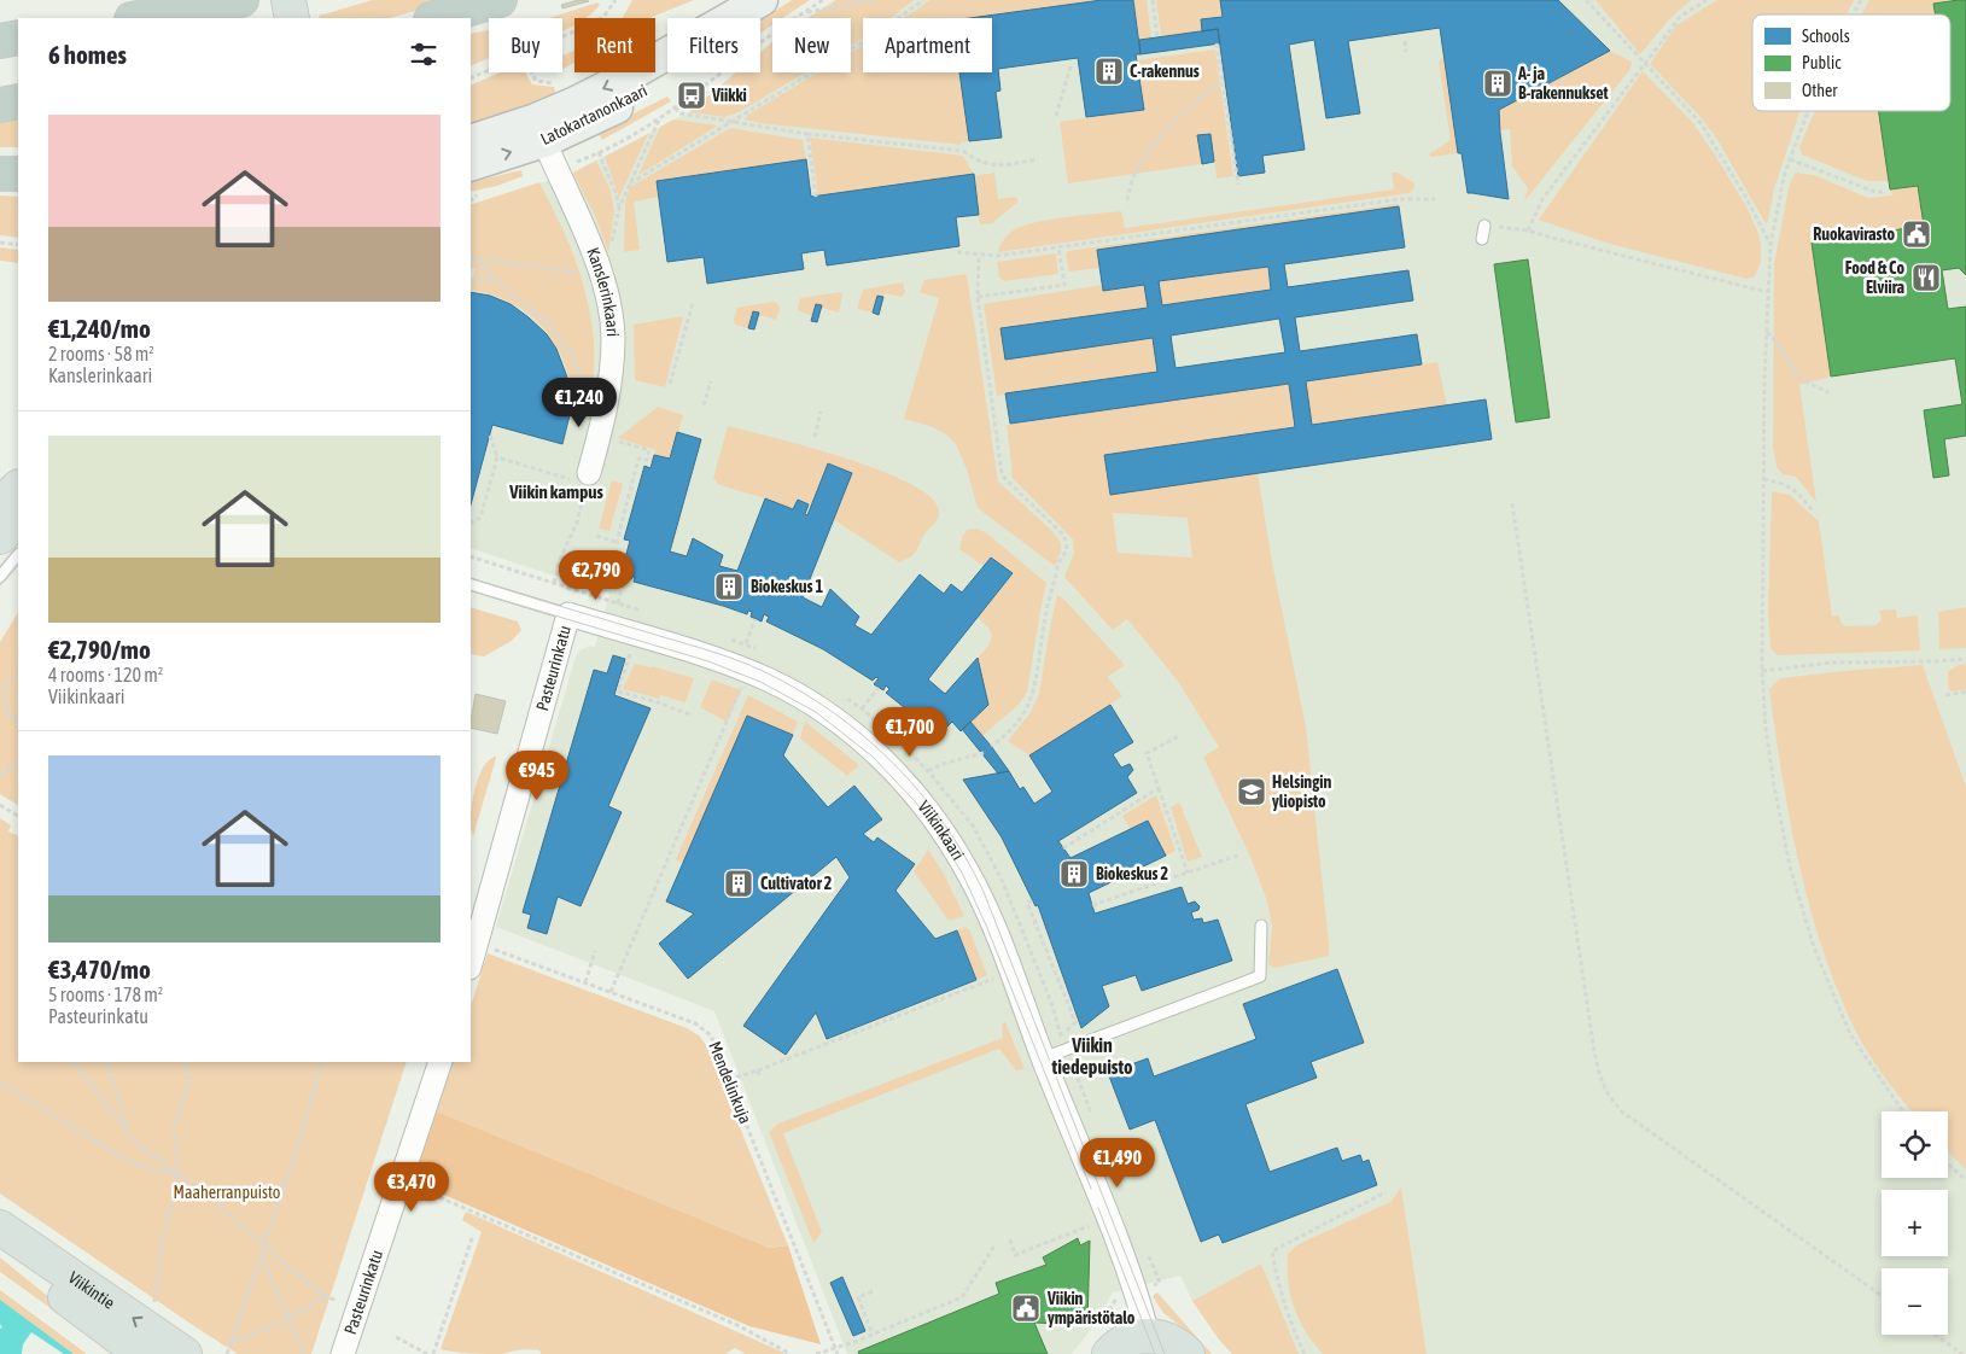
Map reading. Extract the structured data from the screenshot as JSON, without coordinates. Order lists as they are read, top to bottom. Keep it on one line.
{"streets":{"main road":["Viikintie"],"street":["Latokartanonkaari","Kanslerinkaari","Pasteurinkatu","Viikinkaari"],"path":["Mendelinkuja"]},"crossings":[["Latokartanonkaari","Kanslerinkaari"],["Pasteurinkatu","Viikinkaari"]],"districts":["Viikin kampus","Viikin tiedepuisto"],"parks":["Maaherranpuisto"],"places":{"building":["C-rakennus","A- ja B-rakennukset","Biokeskus 1","Biokeskus 2","Cultivator 2"],"bus stop":["Viikki"],"public building":["Ruokavirasto","Viikin ympäristötalo"],"restaurant":["Food & Co Elviira"],"school or university":["Helsingin yliopisto"]},"legend":["Schools","Public","Other"],"page":{"chip":["Buy","Rent","Filters","New","Apartment"],"heading":"6 homes","list":[{"name":"€1,240/mo","note":"2 rooms · 58 m² · Kanslerinkaari"},{"name":"€2,790/mo","note":"4 rooms · 120 m² · Viikinkaari"},{"name":"€3,470/mo","note":"5 rooms · 178 m² · Pasteurinkatu"}],"price":["€1,240","€2,790","€1,700","€945","€1,490","€3,470"],"map_buttons":["+","−"]}}
